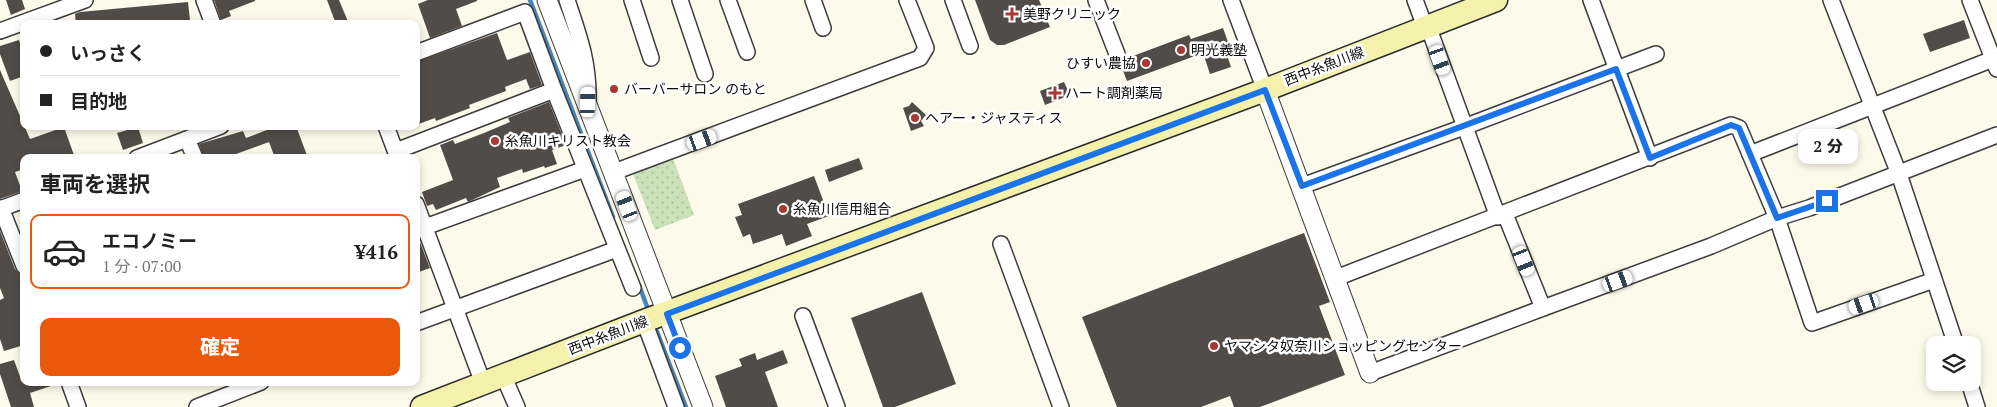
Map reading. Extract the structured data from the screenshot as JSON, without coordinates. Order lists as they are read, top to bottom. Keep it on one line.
{"streets":{"main road":["西中糸魚川線"]},"places":{"health":["美野クリニック","ハート調剤薬局"],"other":["明光義塾","ひすい農協","バーバーサロン のもと","ヘアー・ジャスティス","糸魚川キリスト教会","糸魚川信用組合","ヤマシタ奴奈川ショッピングセンター"]},"page":{"banner":["いっさく","目的地"],"bubble":"2 分","heading":"車両を選択","list":[{"name":"エコノミー","note":"1 分 · 07:00","value":"¥416"}],"buttons":"確定"}}
